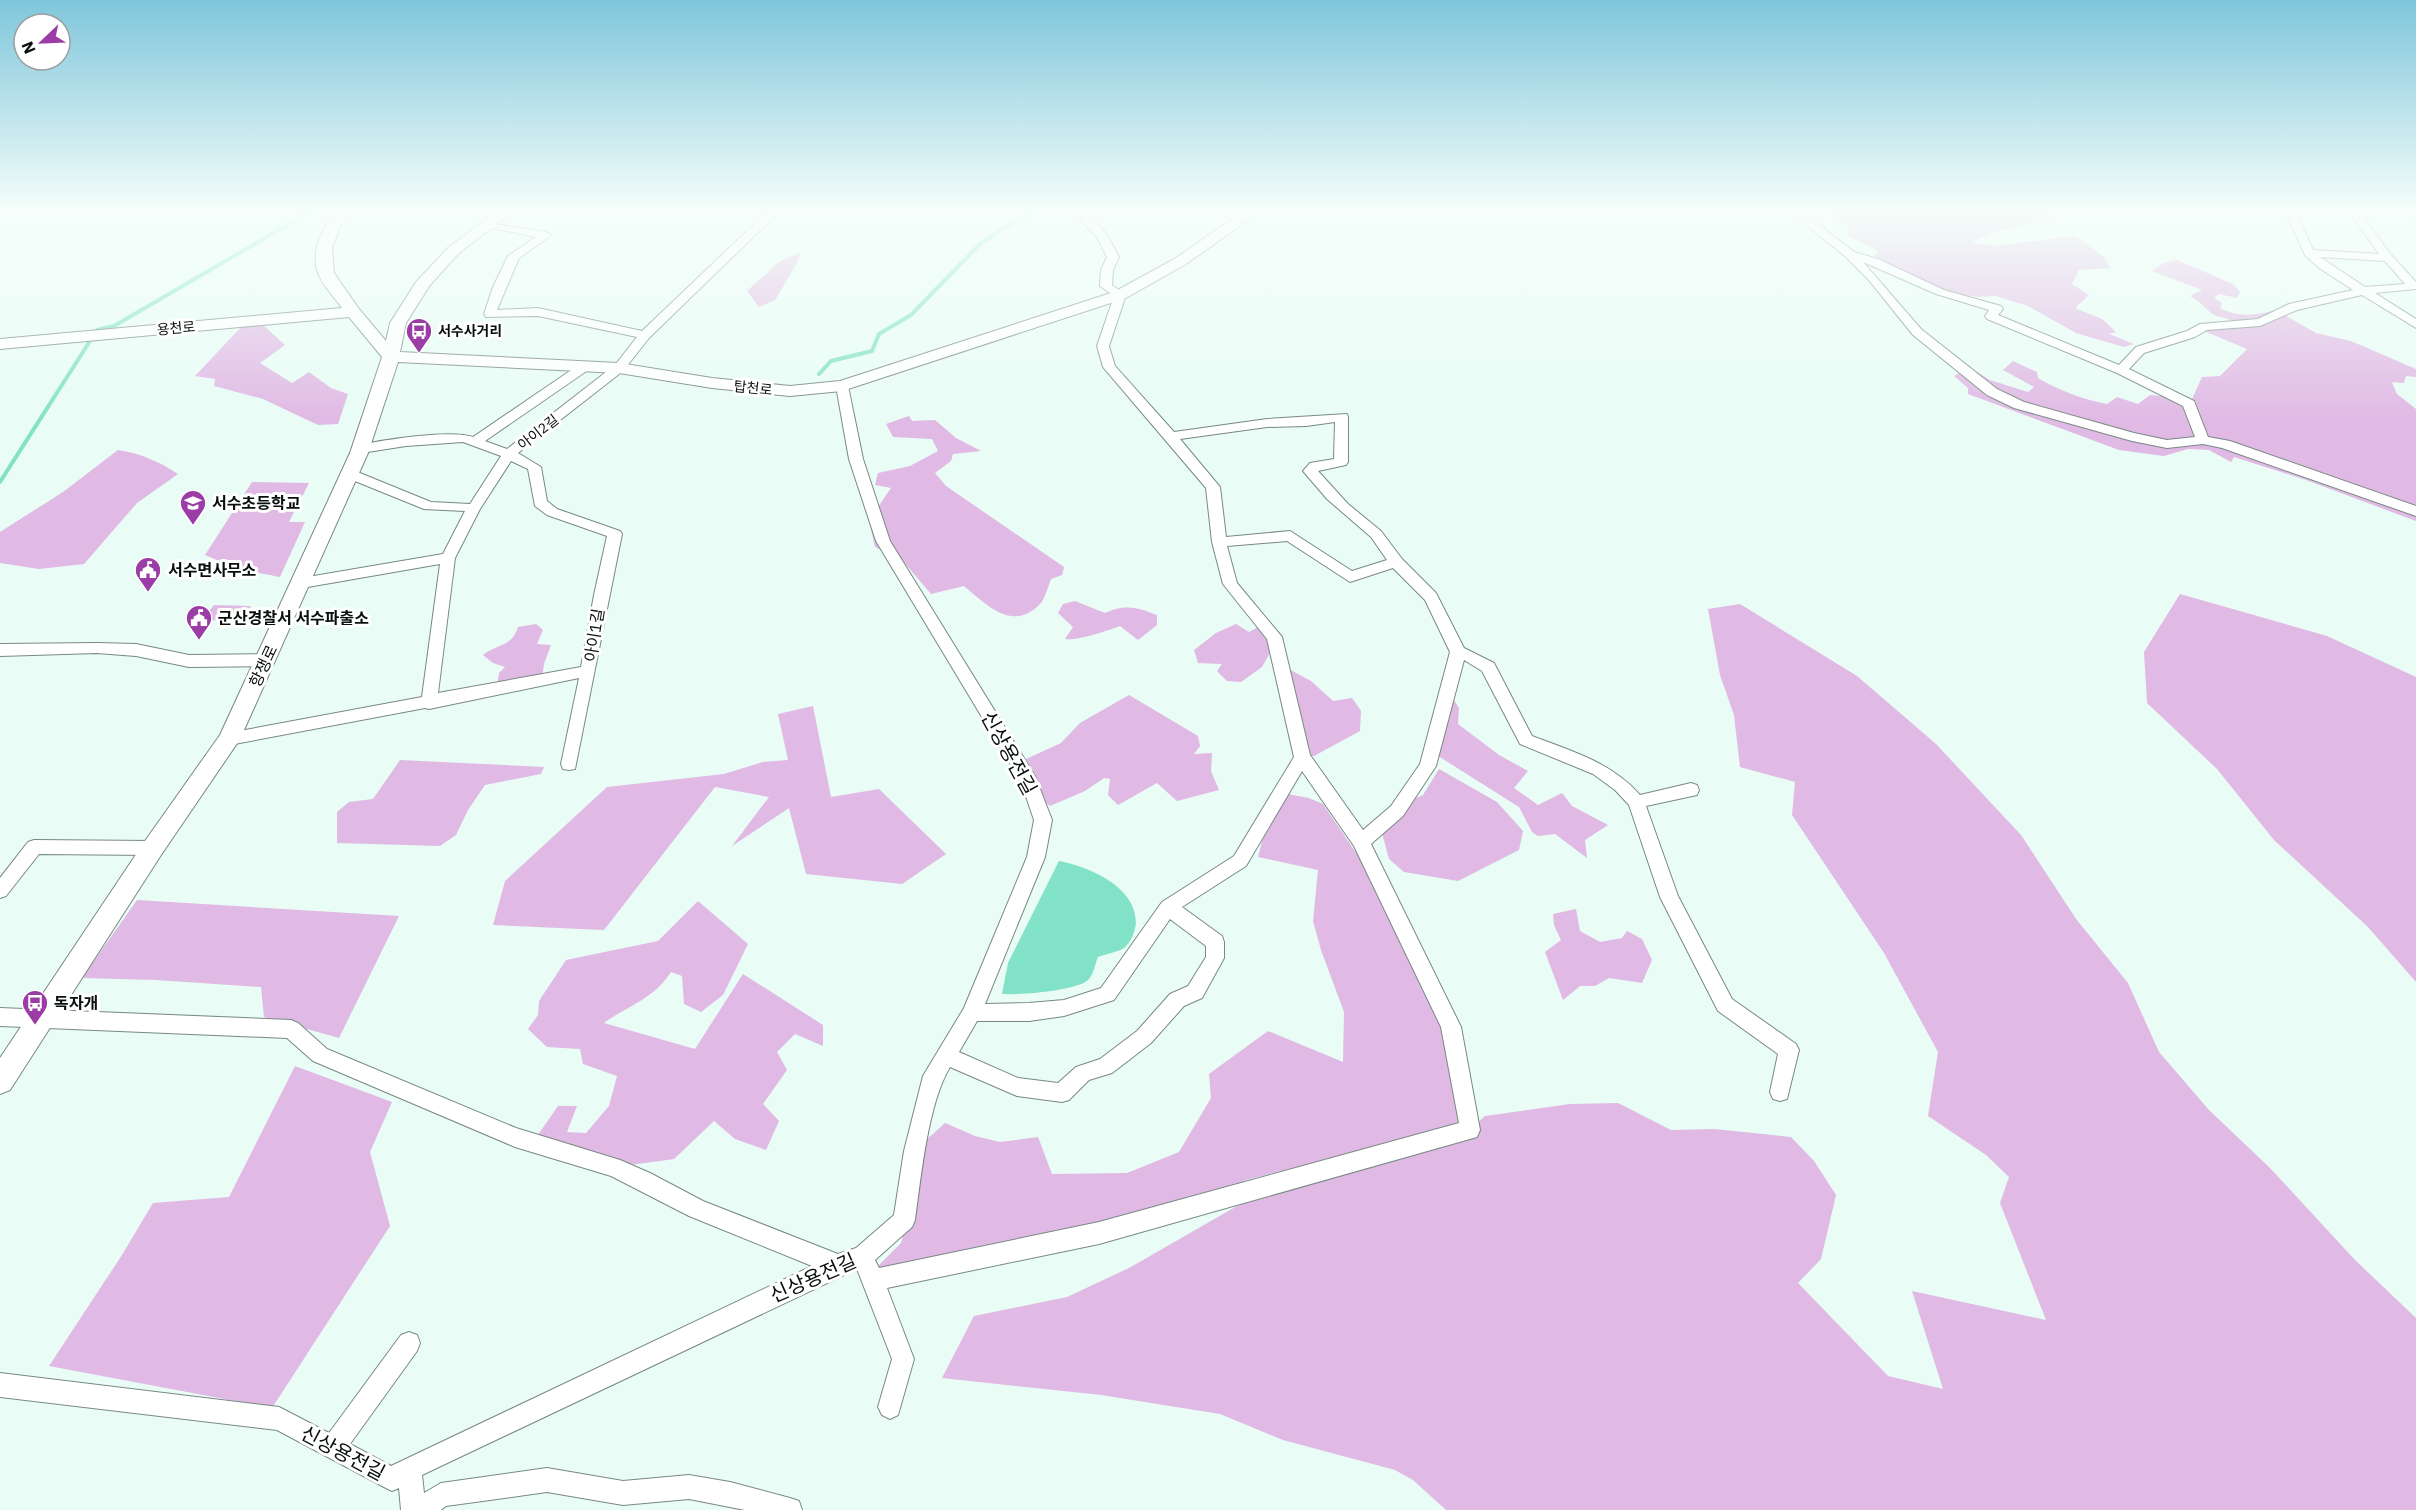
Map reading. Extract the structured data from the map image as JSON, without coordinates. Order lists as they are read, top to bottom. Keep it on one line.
{"streets":{"street":["용천로","탑천로","아이2길","아이1길","항쟁로","신상용전길"]},"crossings":[["탑천로","아이2길"],["탑천로","항쟁로"],["탑천로","신상용전길"],["아이2길","아이1길"],["아이1길","항쟁로"]],"places":{"bus stop":["서수사거리","독자개"],"school or university":["서수초등학교"],"public building":["서수면사무소","군산경찰서 서수파출소"]},"north":"bottom left"}
